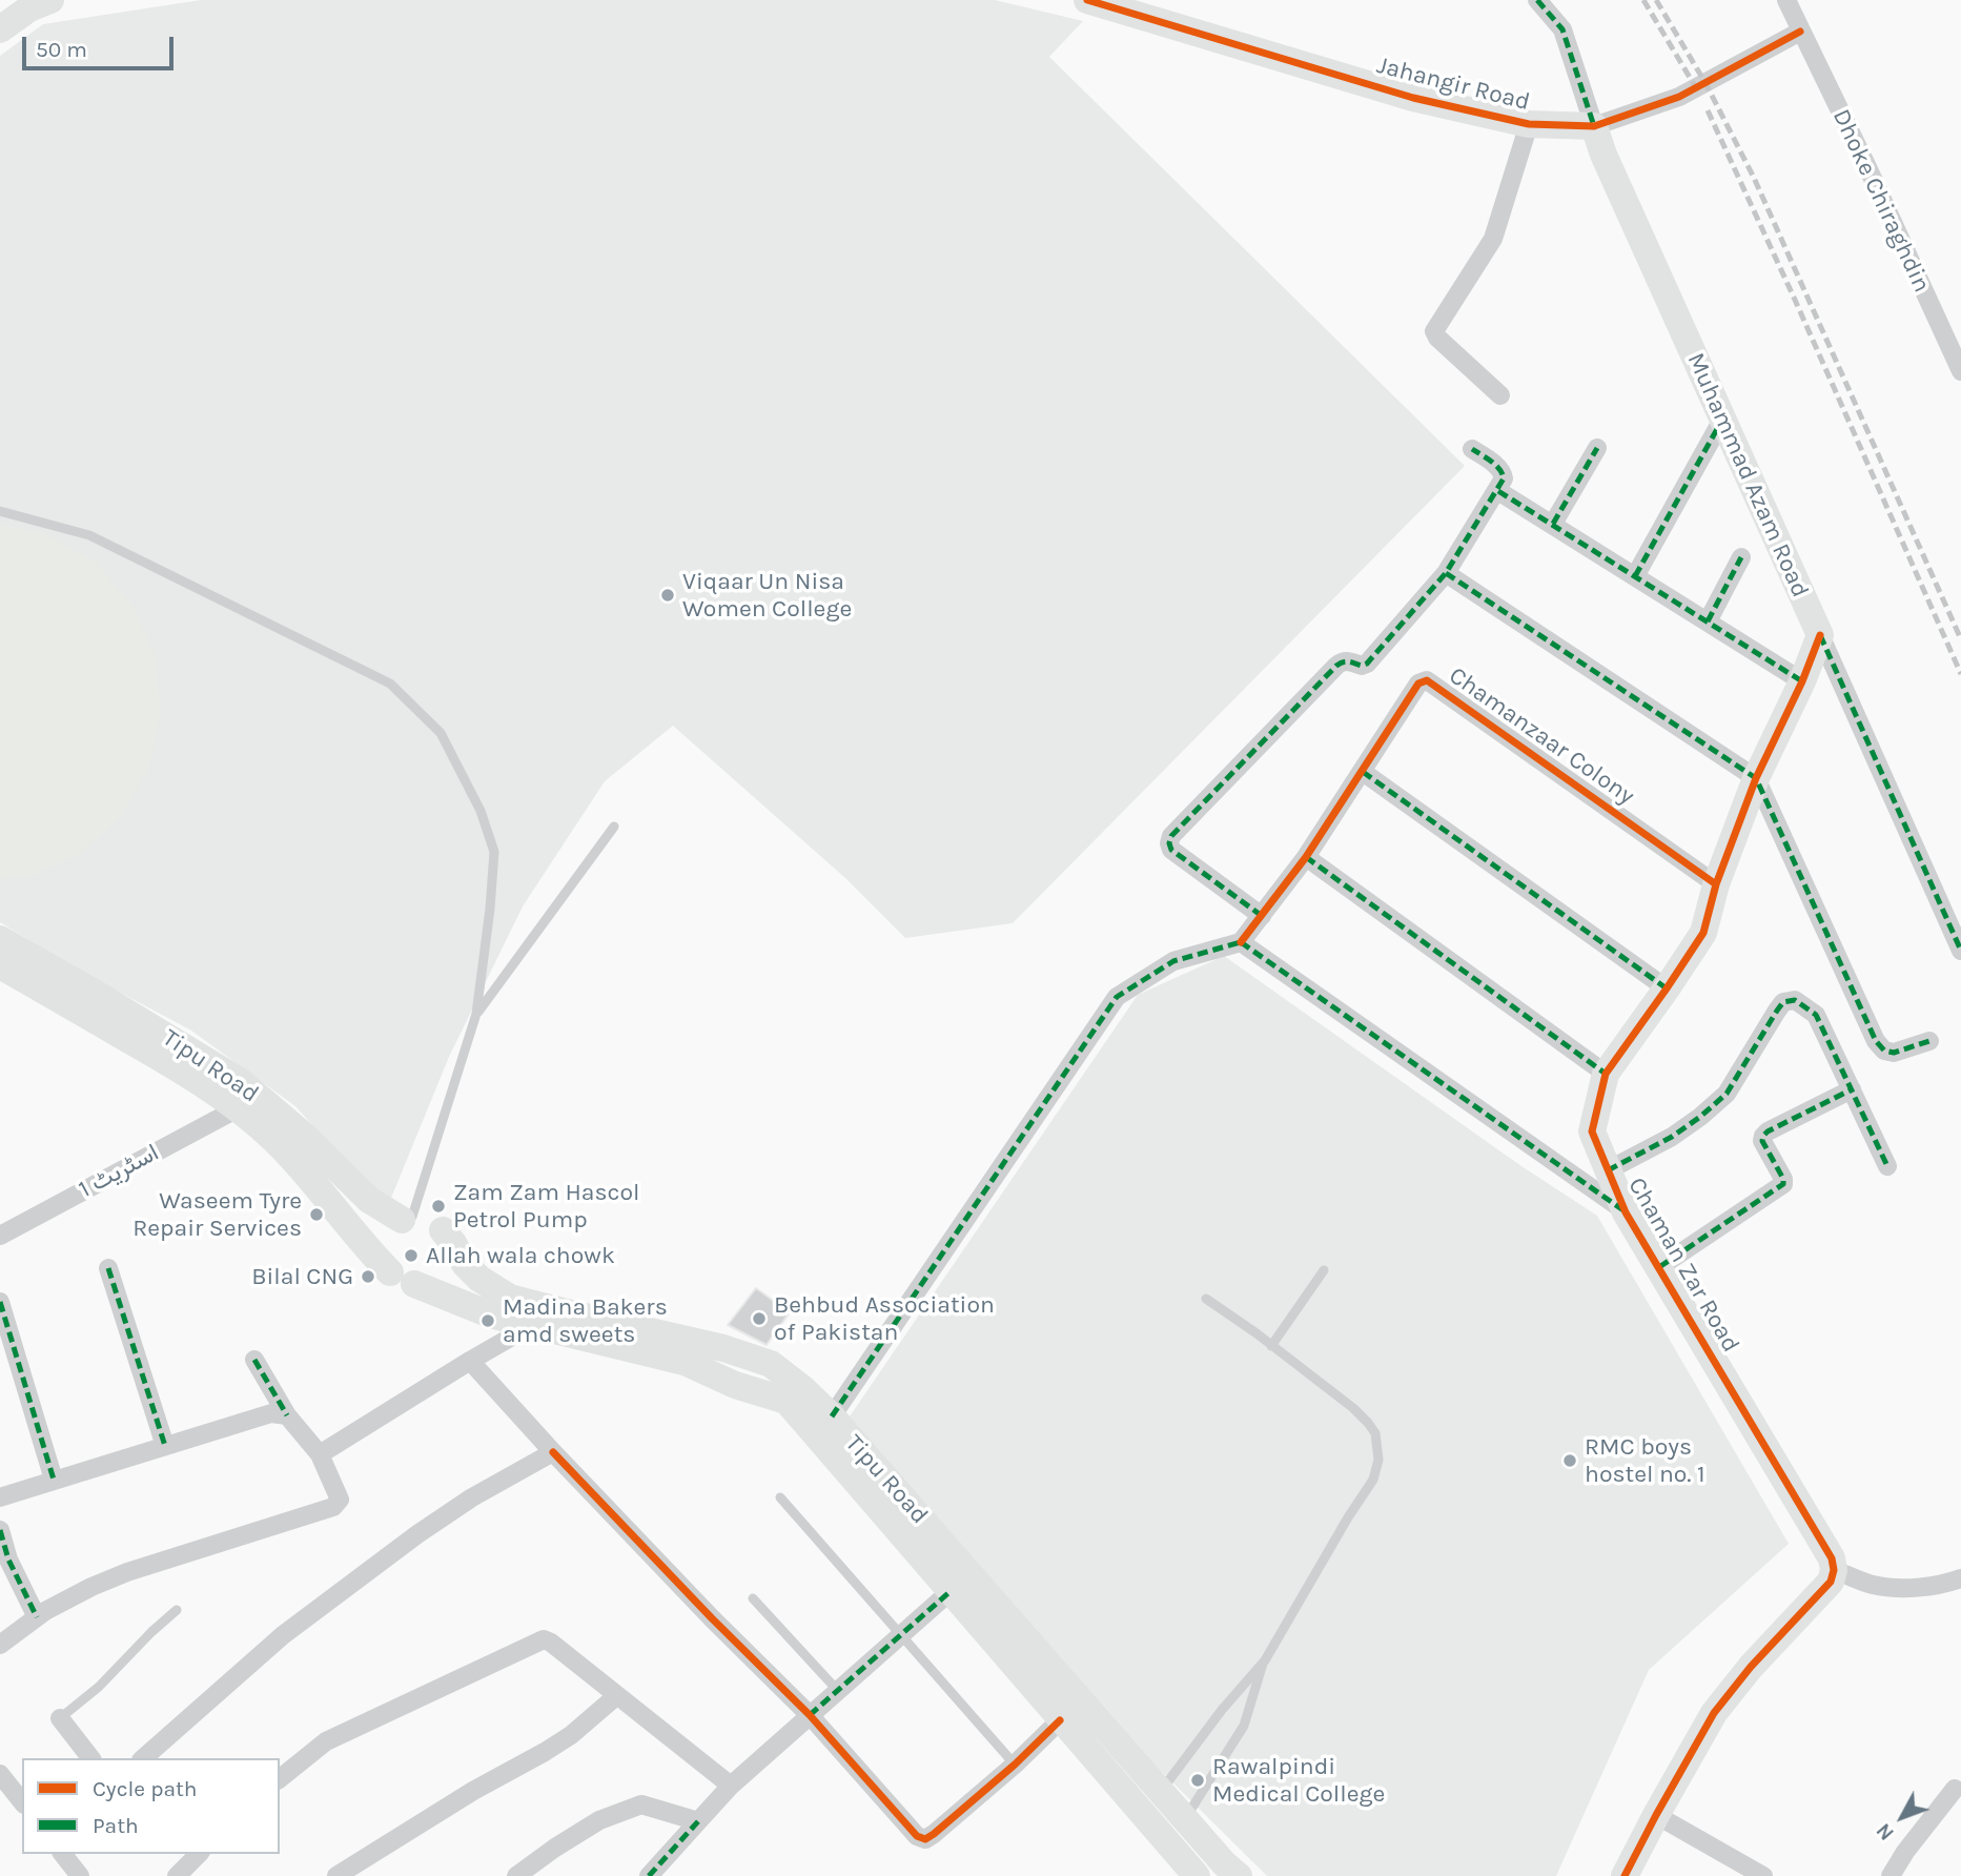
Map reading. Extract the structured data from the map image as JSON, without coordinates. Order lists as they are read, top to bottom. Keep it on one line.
{"streets":{"main road":["Jahangir Road","Muhammad Azam Road","Tipu Road","Chaman Zar Road"],"street":["Dhoke Chiraghdin","Chamanzaar Colony","اسٹریٹ 1"]},"crossings":[["Jahangir Road","Dhoke Chiraghdin"],["Jahangir Road","Muhammad Azam Road"],["Muhammad Azam Road","Chaman Zar Road"],["Chamanzaar Colony","Chaman Zar Road"]],"places":["Viqaar Un Nisa Women College","Zam Zam Hascol Petrol Pump","Waseem Tyre Repair Services","Allah wala chowk","Bilal CNG","Behbud Association of Pakistan","Madina Bakers amd sweets","RMC boys hostel no. 1","Rawalpindi Medical College"],"legend":["Cycle path","Path"],"scale_bar":"50 m","north":"bottom left"}
